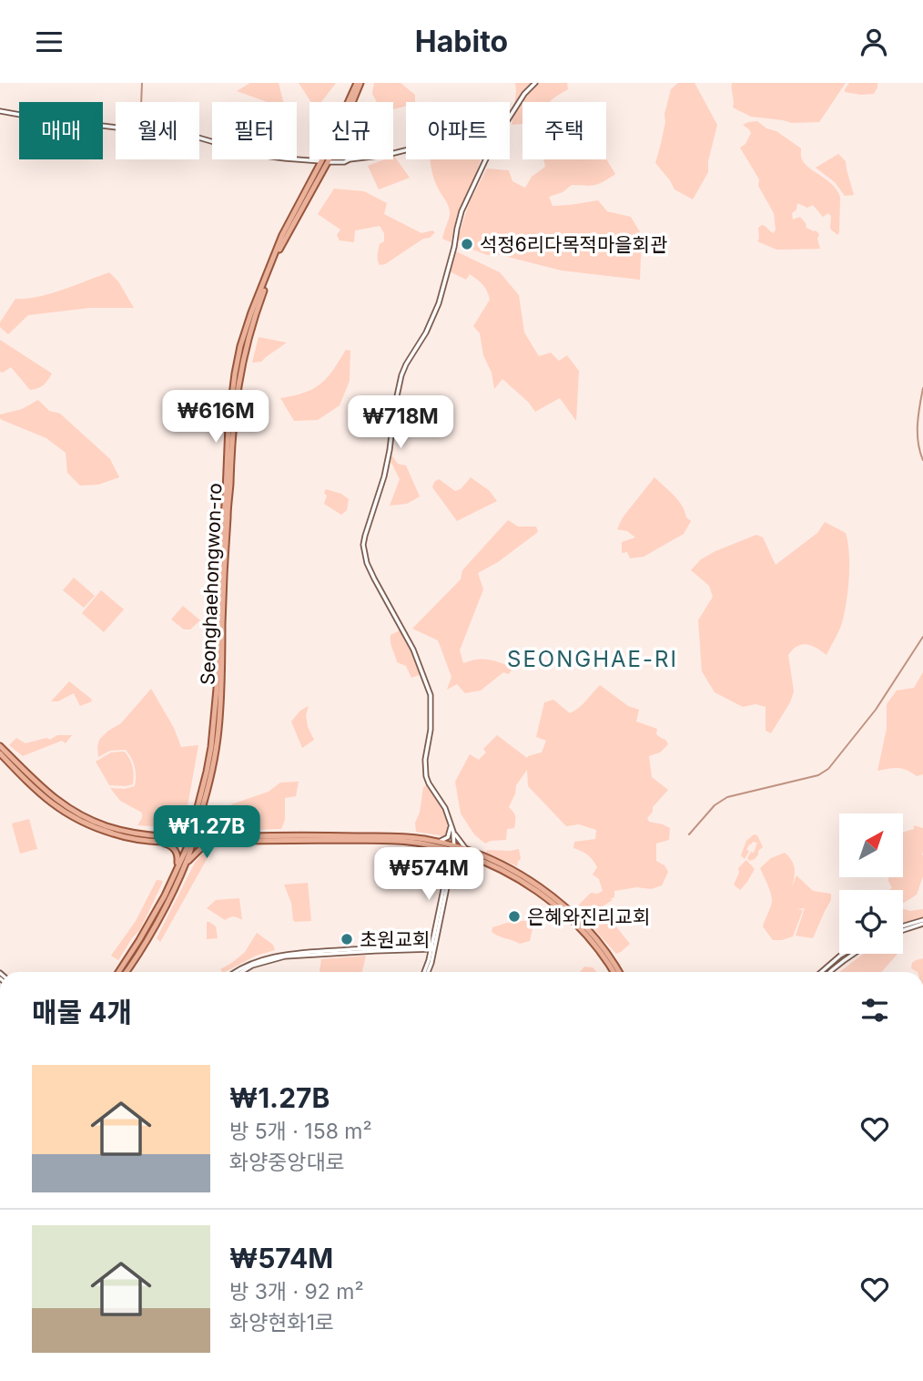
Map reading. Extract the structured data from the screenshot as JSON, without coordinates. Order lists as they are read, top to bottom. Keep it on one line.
{"streets":{"main road":["Seonghaehongwon-ro"]},"districts":["SEONGHAE-RI"],"places":["석정6리다목적마을회관","은혜와진리교회","초원교회"],"north":"top right","page":{"header":"Habito","chip":["매매","월세","필터","신규","아파트","주택"],"price":["₩616M","₩718M","₩1.27B","₩574M"],"heading":"매물 4개","list":[{"name":"₩1.27B","note":"방 5개 · 158 m² · 화양중앙대로"},{"name":"₩574M","note":"방 3개 · 92 m² · 화양현화1로"}]}}
